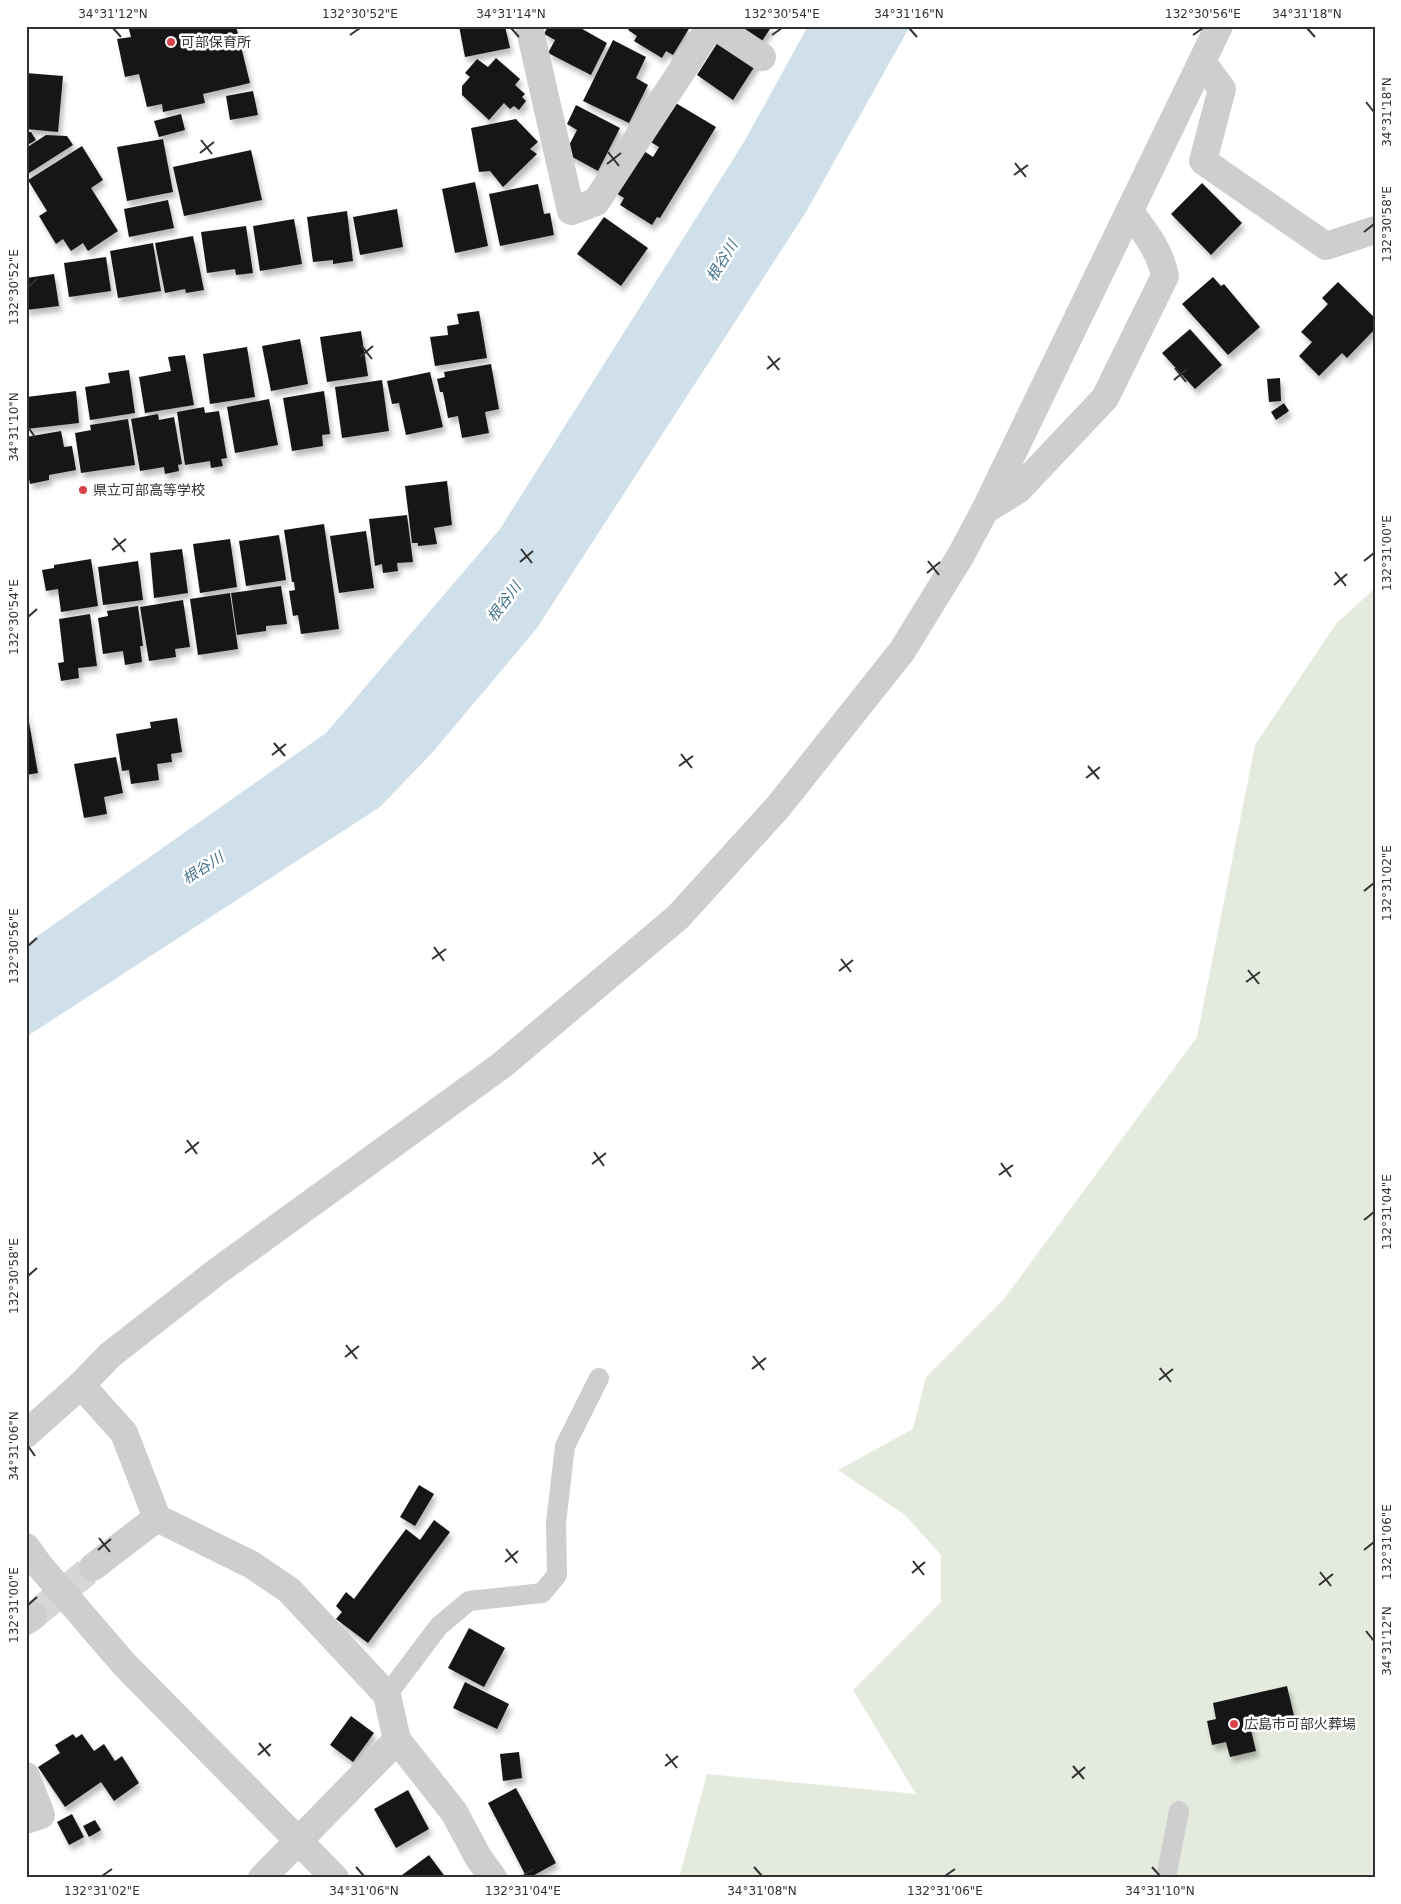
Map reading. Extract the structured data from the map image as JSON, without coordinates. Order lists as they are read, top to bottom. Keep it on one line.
{"water":["根谷川"],"places":["可部保育所","県立可部高等学校","広島市可部火葬場"],"coordinates":["34°31'12\"N","132°30'52\"E","34°31'14\"N","132°30'54\"E","34°31'16\"N","132°30'56\"E","34°31'18\"N","132°30'58\"E","34°31'10\"N","132°31'00\"E","132°31'02\"E","132°31'04\"E","34°31'06\"N","132°31'06\"E","34°31'08\"N"]}
